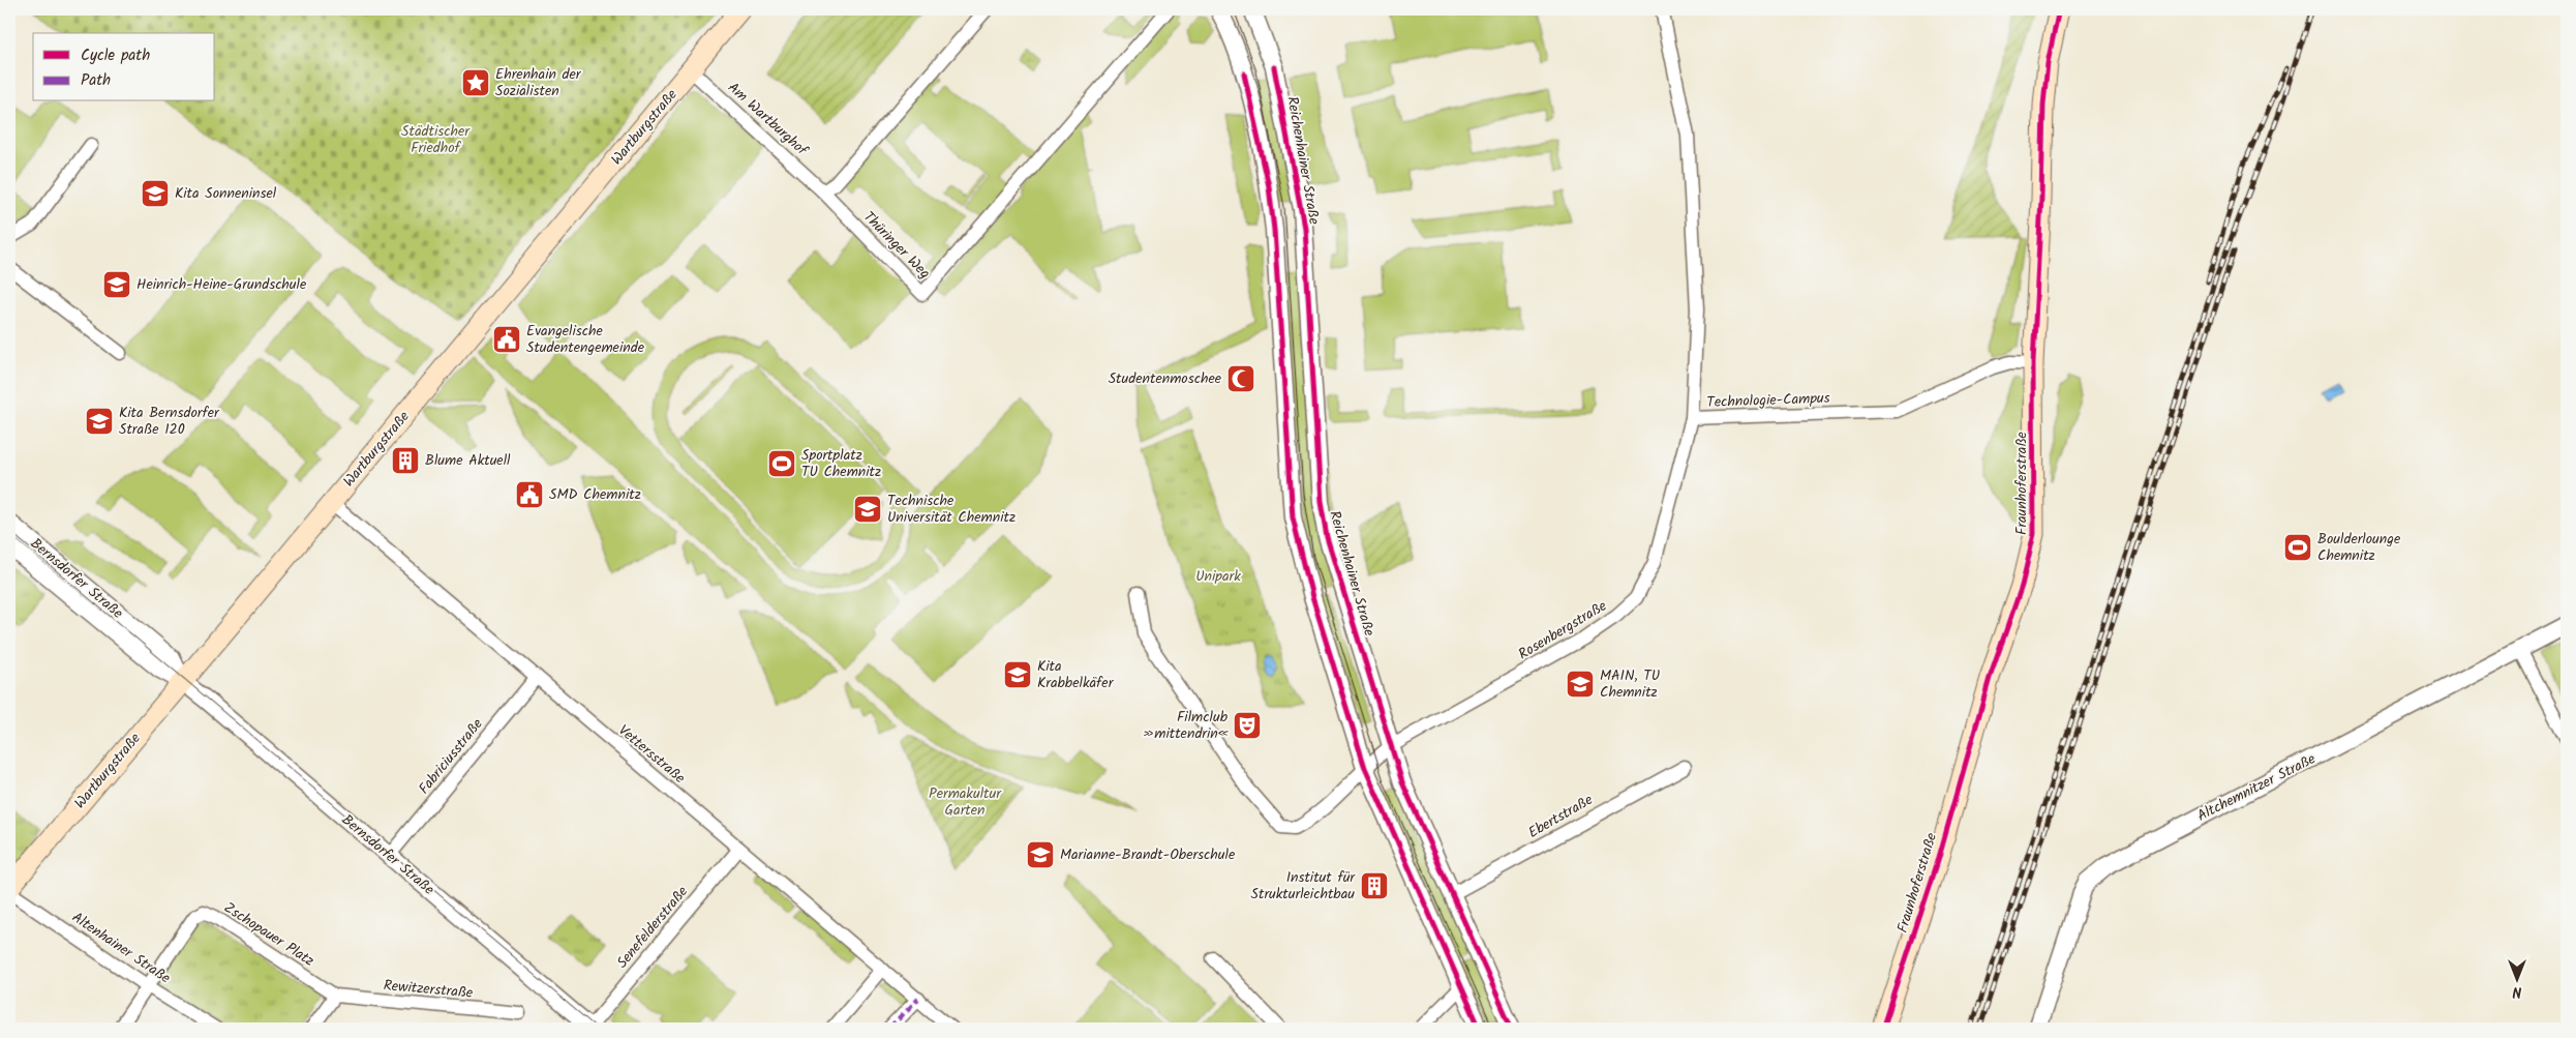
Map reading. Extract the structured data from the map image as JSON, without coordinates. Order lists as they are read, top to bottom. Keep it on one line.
{"streets":{"main road":["Wartburgstraße","Fraunhoferstraße"],"street":["Am Wartburghof","Reichenhainer Straße","Thüringer Weg","Technologie-Campus","Bernsdorfer Straße","Rosenbergstraße","Vettersstraße","Fabriciusstraße","Altchemnitzer Straße","Ebertstraße","Senefelderstraße","Zschopauer Platz","Altenhainer Straße","Rewitzerstraße"]},"crossings":[["Am Wartburghof","Wartburgstraße"],["Am Wartburghof","Thüringer Weg"],["Wartburgstraße","Bernsdorfer Straße"],["Wartburgstraße","Vettersstraße"],["Wartburgstraße","Altenhainer Straße"],["Reichenhainer Straße","Rosenbergstraße"],["Reichenhainer Straße","Ebertstraße"],["Technologie-Campus","Fraunhoferstraße"],["Technologie-Campus","Rosenbergstraße"],["Bernsdorfer Straße","Fabriciusstraße"],["Bernsdorfer Straße","Senefelderstraße"],["Vettersstraße","Fabriciusstraße"],["Vettersstraße","Senefelderstraße"],["Zschopauer Platz","Altenhainer Straße"],["Zschopauer Platz","Rewitzerstraße"]],"parks":["Städtischer Friedhof","Unipark","Permakultur Garten"],"places":{"place":["Ehrenhain der Sozialisten"],"school or university":["Kita Sonneninsel","Heinrich-Heine-Grundschule","Kita Bernsdorfer Straße 120","Technische Universität Chemnitz","Kita Krabbelkäfer","MAIN, TU Chemnitz","Marianne-Brandt-Oberschule"],"public building":["Evangelische Studentengemeinde","SMD Chemnitz"],"mosque":["Studentenmoschee"],"building":["Blume Aktuell","Institut für Strukturleichtbau"],"sports":["Sportplatz TU Chemnitz","Boulderlounge Chemnitz"],"theatre":["Filmclub »mittendrin«"]},"legend":["Cycle path","Path"],"north":"bottom"}
